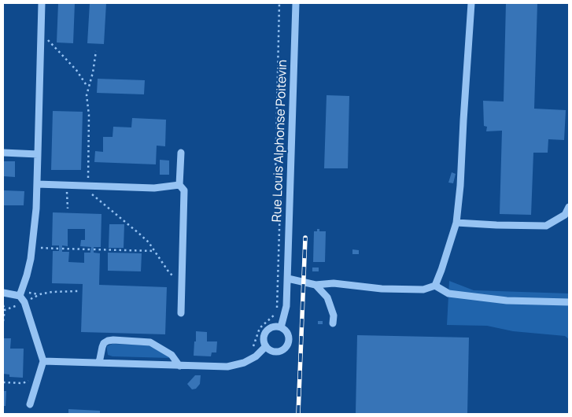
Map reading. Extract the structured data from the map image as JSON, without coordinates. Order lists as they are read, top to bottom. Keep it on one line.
{"streets":{"street":["Rue Louis Alphonse Poitevin"]}}
